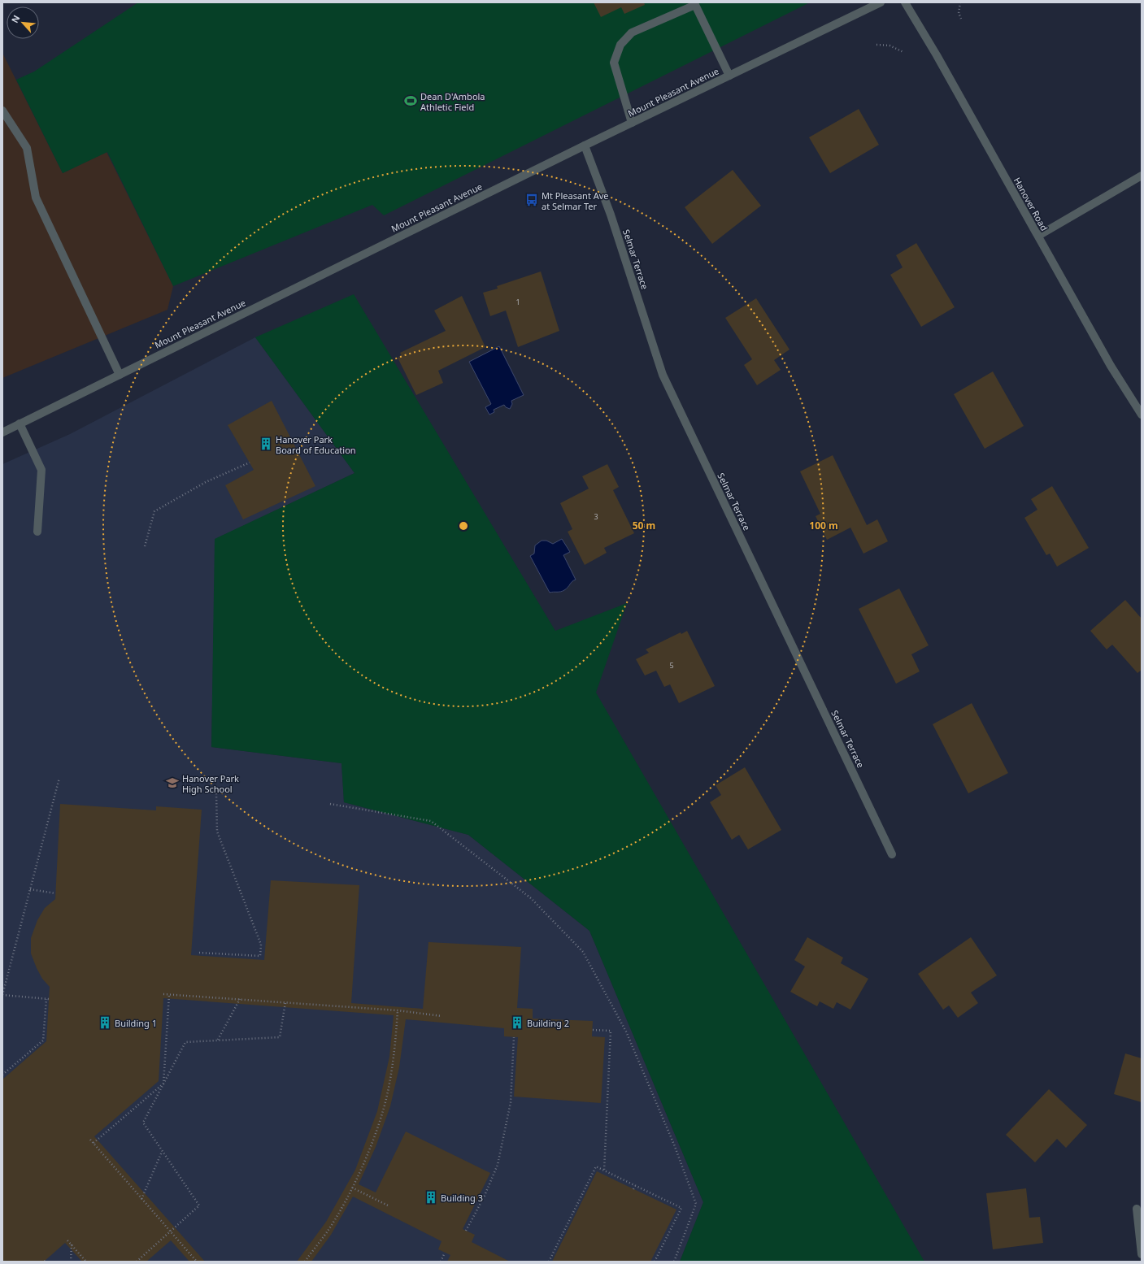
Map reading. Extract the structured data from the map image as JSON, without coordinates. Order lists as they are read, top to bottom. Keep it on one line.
{"streets":{"street":["Mount Pleasant Avenue","Hanover Road","Selmar Terrace"]},"crossings":[["Mount Pleasant Avenue","Selmar Terrace"]],"places":{"sports":["Dean D'Ambola Athletic Field"],"bus stop":["Mt Pleasant Ave at Selmar Ter"],"building":["Hanover Park Board of Education","Building 1","Building 2","Building 3"],"school or university":["Hanover Park High School"]},"house_numbers":["1","3","5"],"north":"top left","rings":["50 m","100 m"]}
